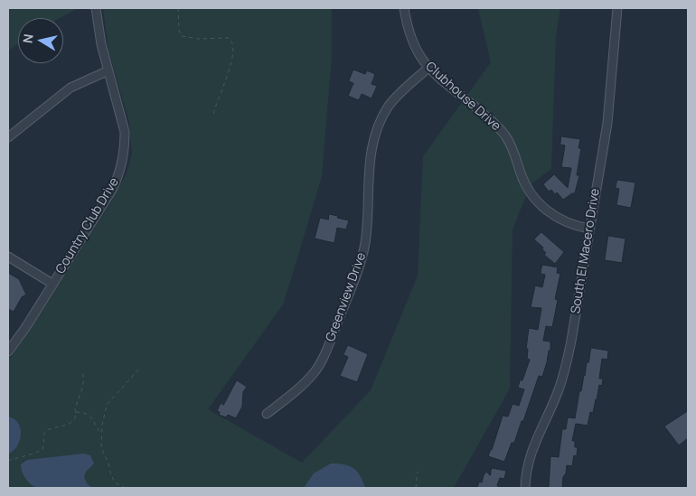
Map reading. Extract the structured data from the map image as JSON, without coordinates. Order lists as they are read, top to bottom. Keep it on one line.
{"streets":{"street":["Clubhouse Drive","Country Club Drive","South El Macero Drive","Greenview Drive"]},"crossings":[["Clubhouse Drive","South El Macero Drive"],["Clubhouse Drive","Greenview Drive"]],"north":"left"}
